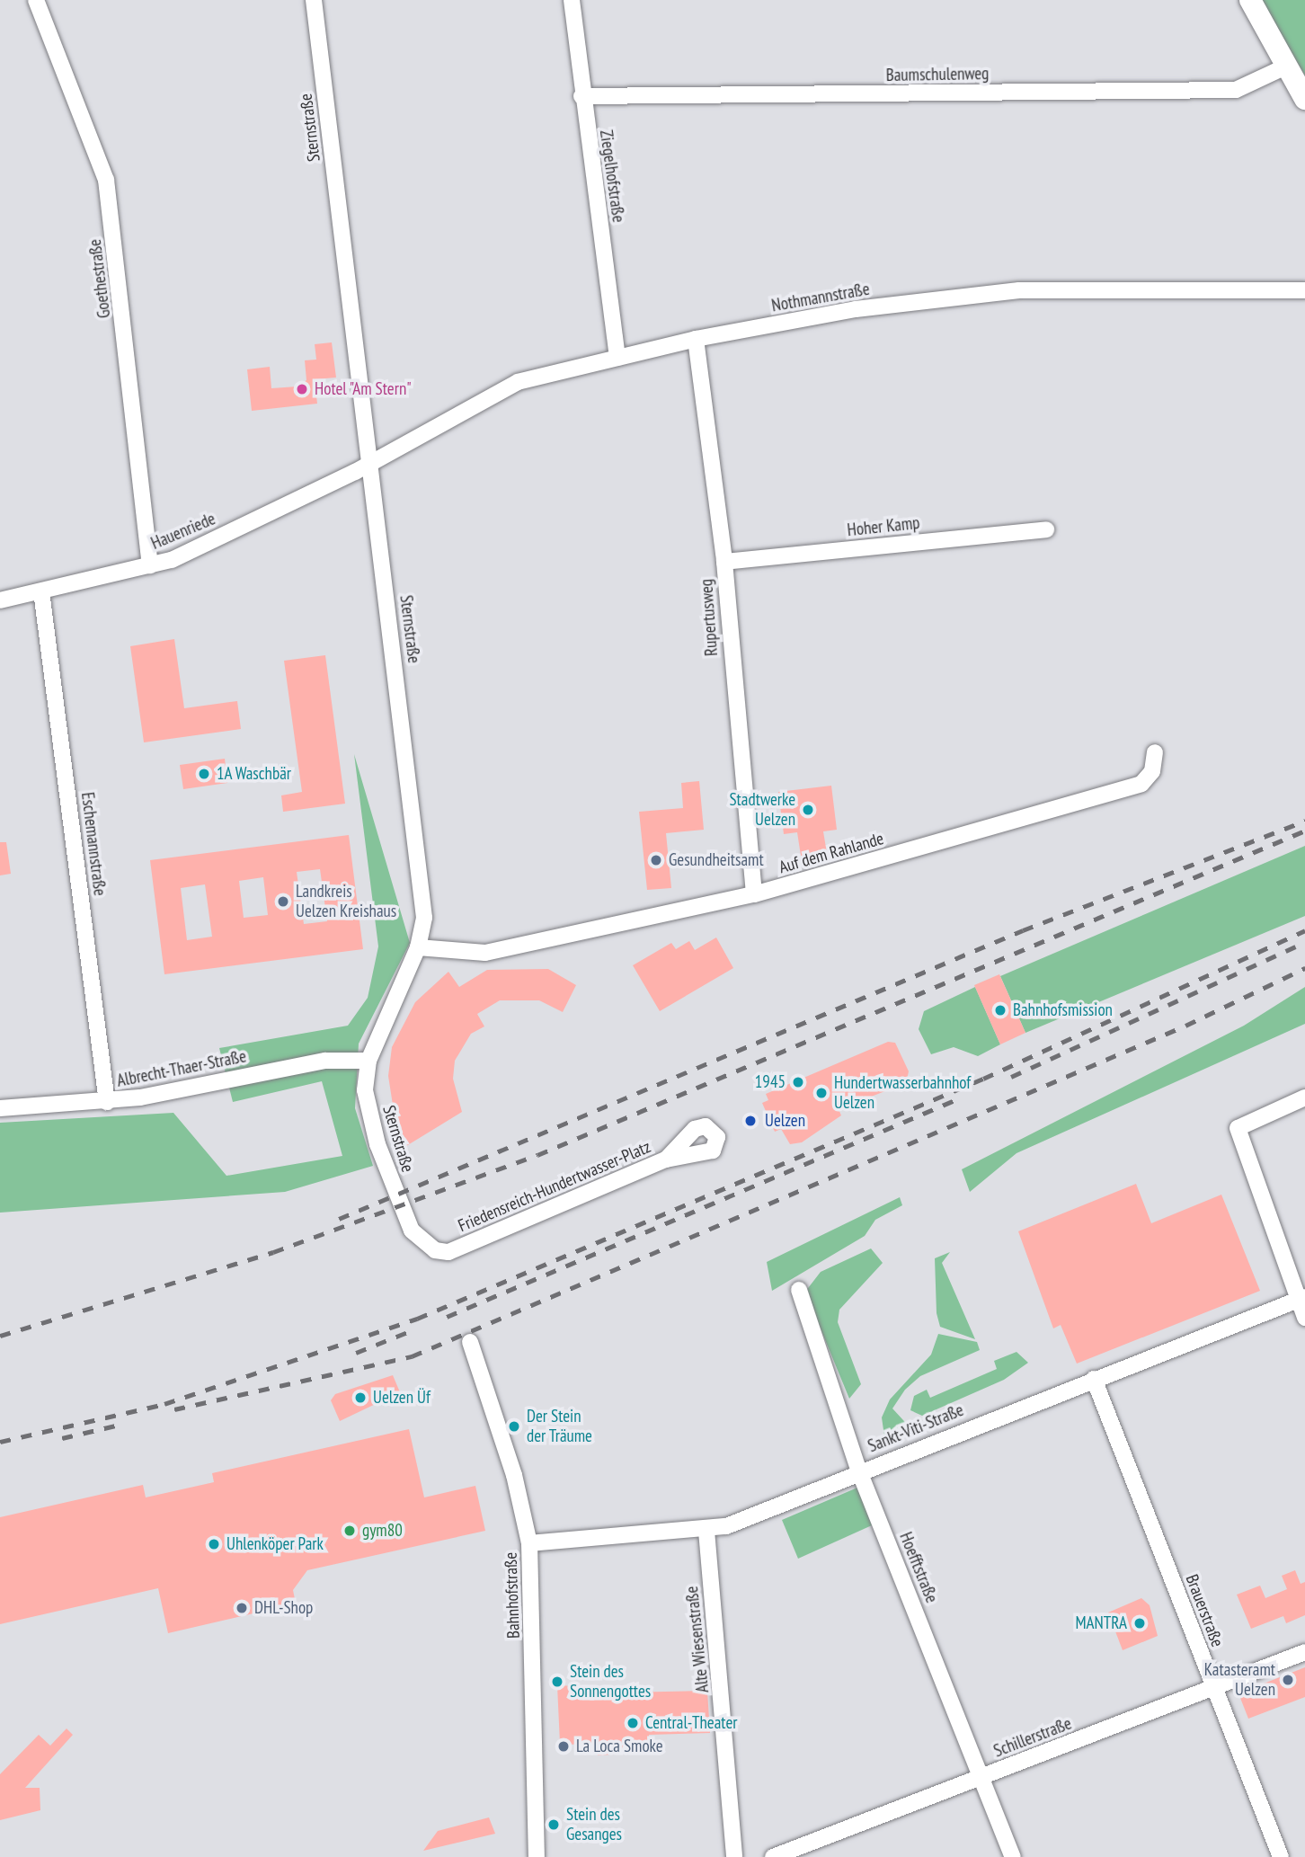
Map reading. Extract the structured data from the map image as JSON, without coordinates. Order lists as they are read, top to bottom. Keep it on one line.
{"streets":{"street":["Baumschulenweg","Sternstraße","Ziegelhofstraße","Goethestraße","Nothmannstraße","Hoher Kamp","Hauenriede","Rupertusweg","Eschemannstraße","Auf dem Rahlande","Albrecht-Thaer-Straße","Friedensreich-Hundertwasser-Platz","Sankt-Viti-Straße","Hoefftstraße","Bahnhofstraße","Brauerstraße","Alte Wiesenstraße","Schillerstraße"]},"crossings":[["Baumschulenweg","Ziegelhofstraße"],["Sternstraße","Nothmannstraße"],["Sternstraße","Hauenriede"],["Sternstraße","Auf dem Rahlande"],["Sternstraße","Albrecht-Thaer-Straße"],["Sternstraße","Friedensreich-Hundertwasser-Platz"],["Ziegelhofstraße","Nothmannstraße"],["Goethestraße","Hauenriede"],["Nothmannstraße","Hauenriede"],["Nothmannstraße","Rupertusweg"],["Hoher Kamp","Rupertusweg"],["Hauenriede","Eschemannstraße"],["Rupertusweg","Auf dem Rahlande"],["Eschemannstraße","Albrecht-Thaer-Straße"],["Sankt-Viti-Straße","Hoefftstraße"],["Sankt-Viti-Straße","Bahnhofstraße"],["Sankt-Viti-Straße","Brauerstraße"],["Sankt-Viti-Straße","Alte Wiesenstraße"],["Hoefftstraße","Schillerstraße"],["Brauerstraße","Schillerstraße"]],"places":["Hotel \"Am Stern\"","1A Waschbär","Stadtwerke Uelzen","Gesundheitsamt","Landkreis Uelzen Kreishaus","Bahnhofsmission","1945","Hundertwasserbahnhof Uelzen","Uelzen","Uelzen Üf","Der Stein der Träume","gym80","Uhlenköper Park","DHL-Shop","MANTRA","Katasteramt Uelzen","Stein des Sonnengottes","Central-Theater","La Loca Smoke","Stein des Gesanges"]}
